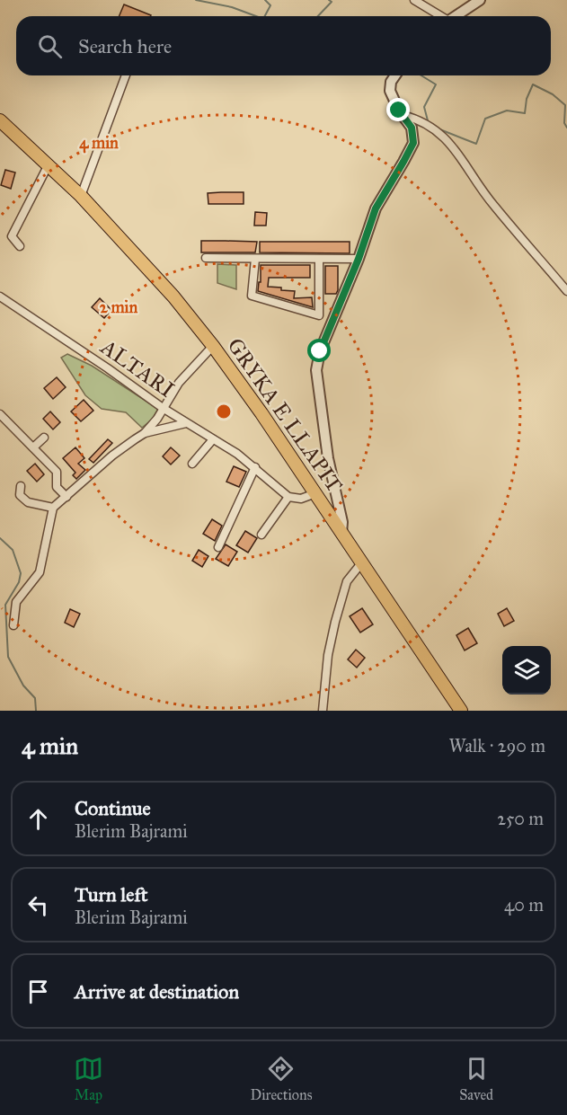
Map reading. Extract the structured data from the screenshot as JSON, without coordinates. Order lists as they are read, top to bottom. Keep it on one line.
{"streets":{"main road":["GRYKA E LLAPIT"],"street":["ALTARI"]},"page":{"search":"Search here","heading":["4 min","Walk · 290 m"],"list":[["Continue","Blerim Bajrami","250 m"],["Turn left","Blerim Bajrami","40 m"],"Arrive at destination"],"nav":["Map","Directions","Saved"]},"rings":["4 min","2 min"]}
